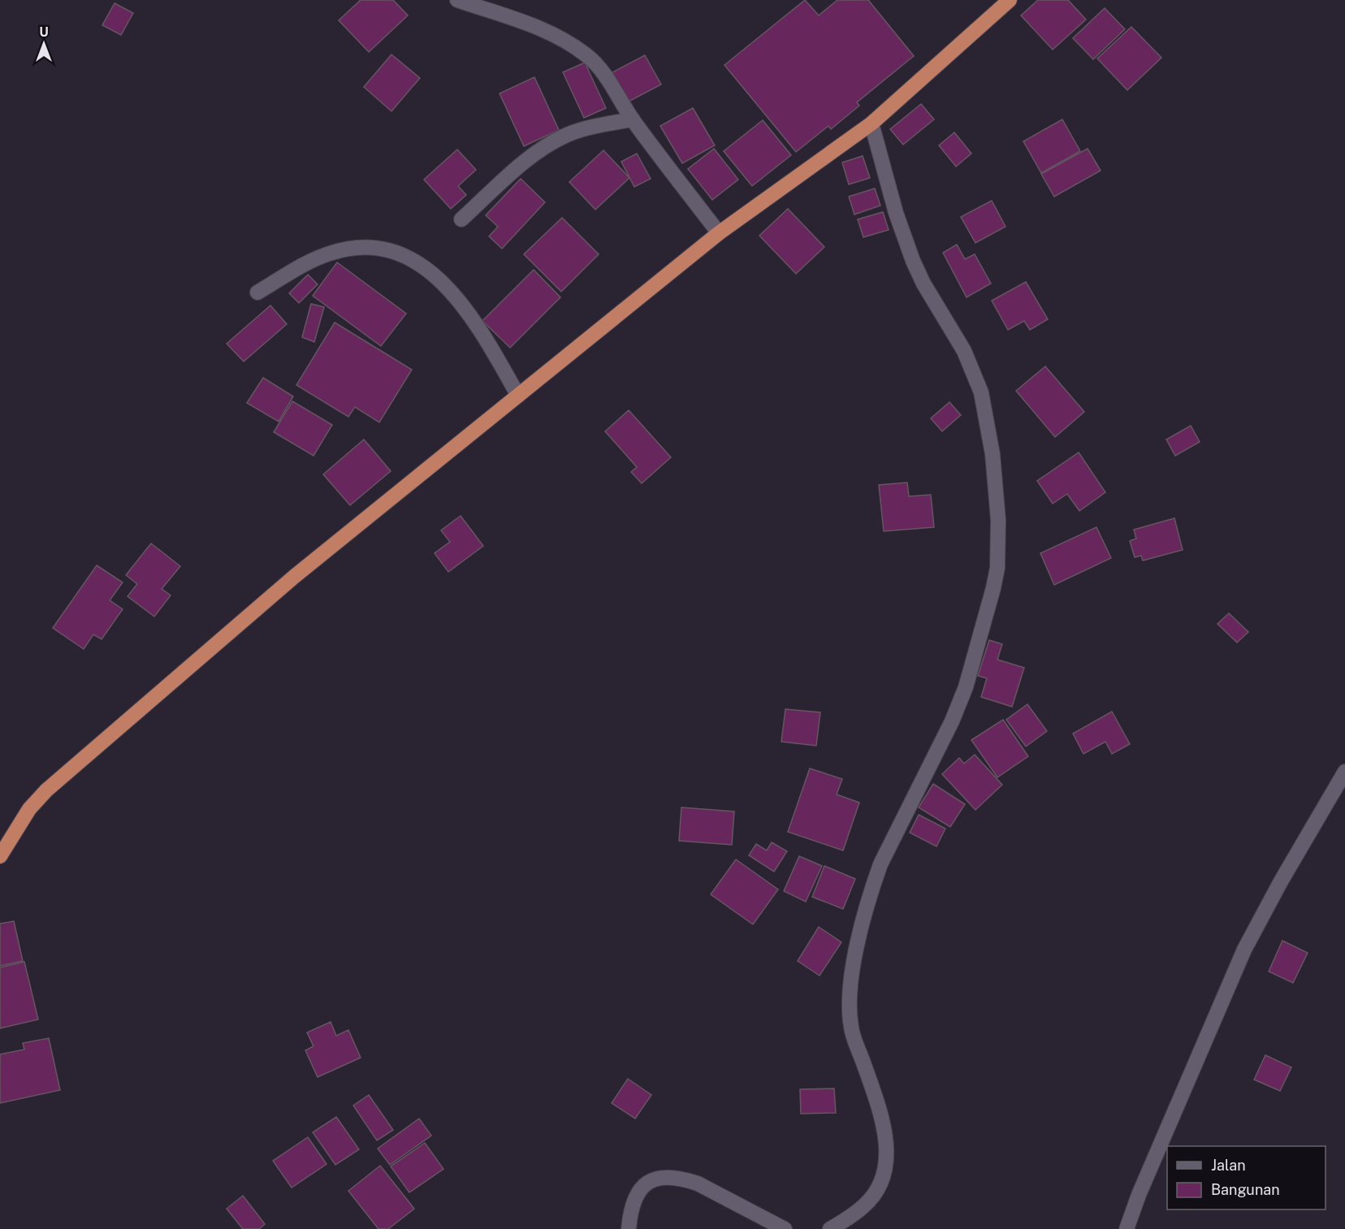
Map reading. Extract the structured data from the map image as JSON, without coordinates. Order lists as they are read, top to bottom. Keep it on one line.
{"legend":["Jalan","Bangunan"],"north":"top"}
